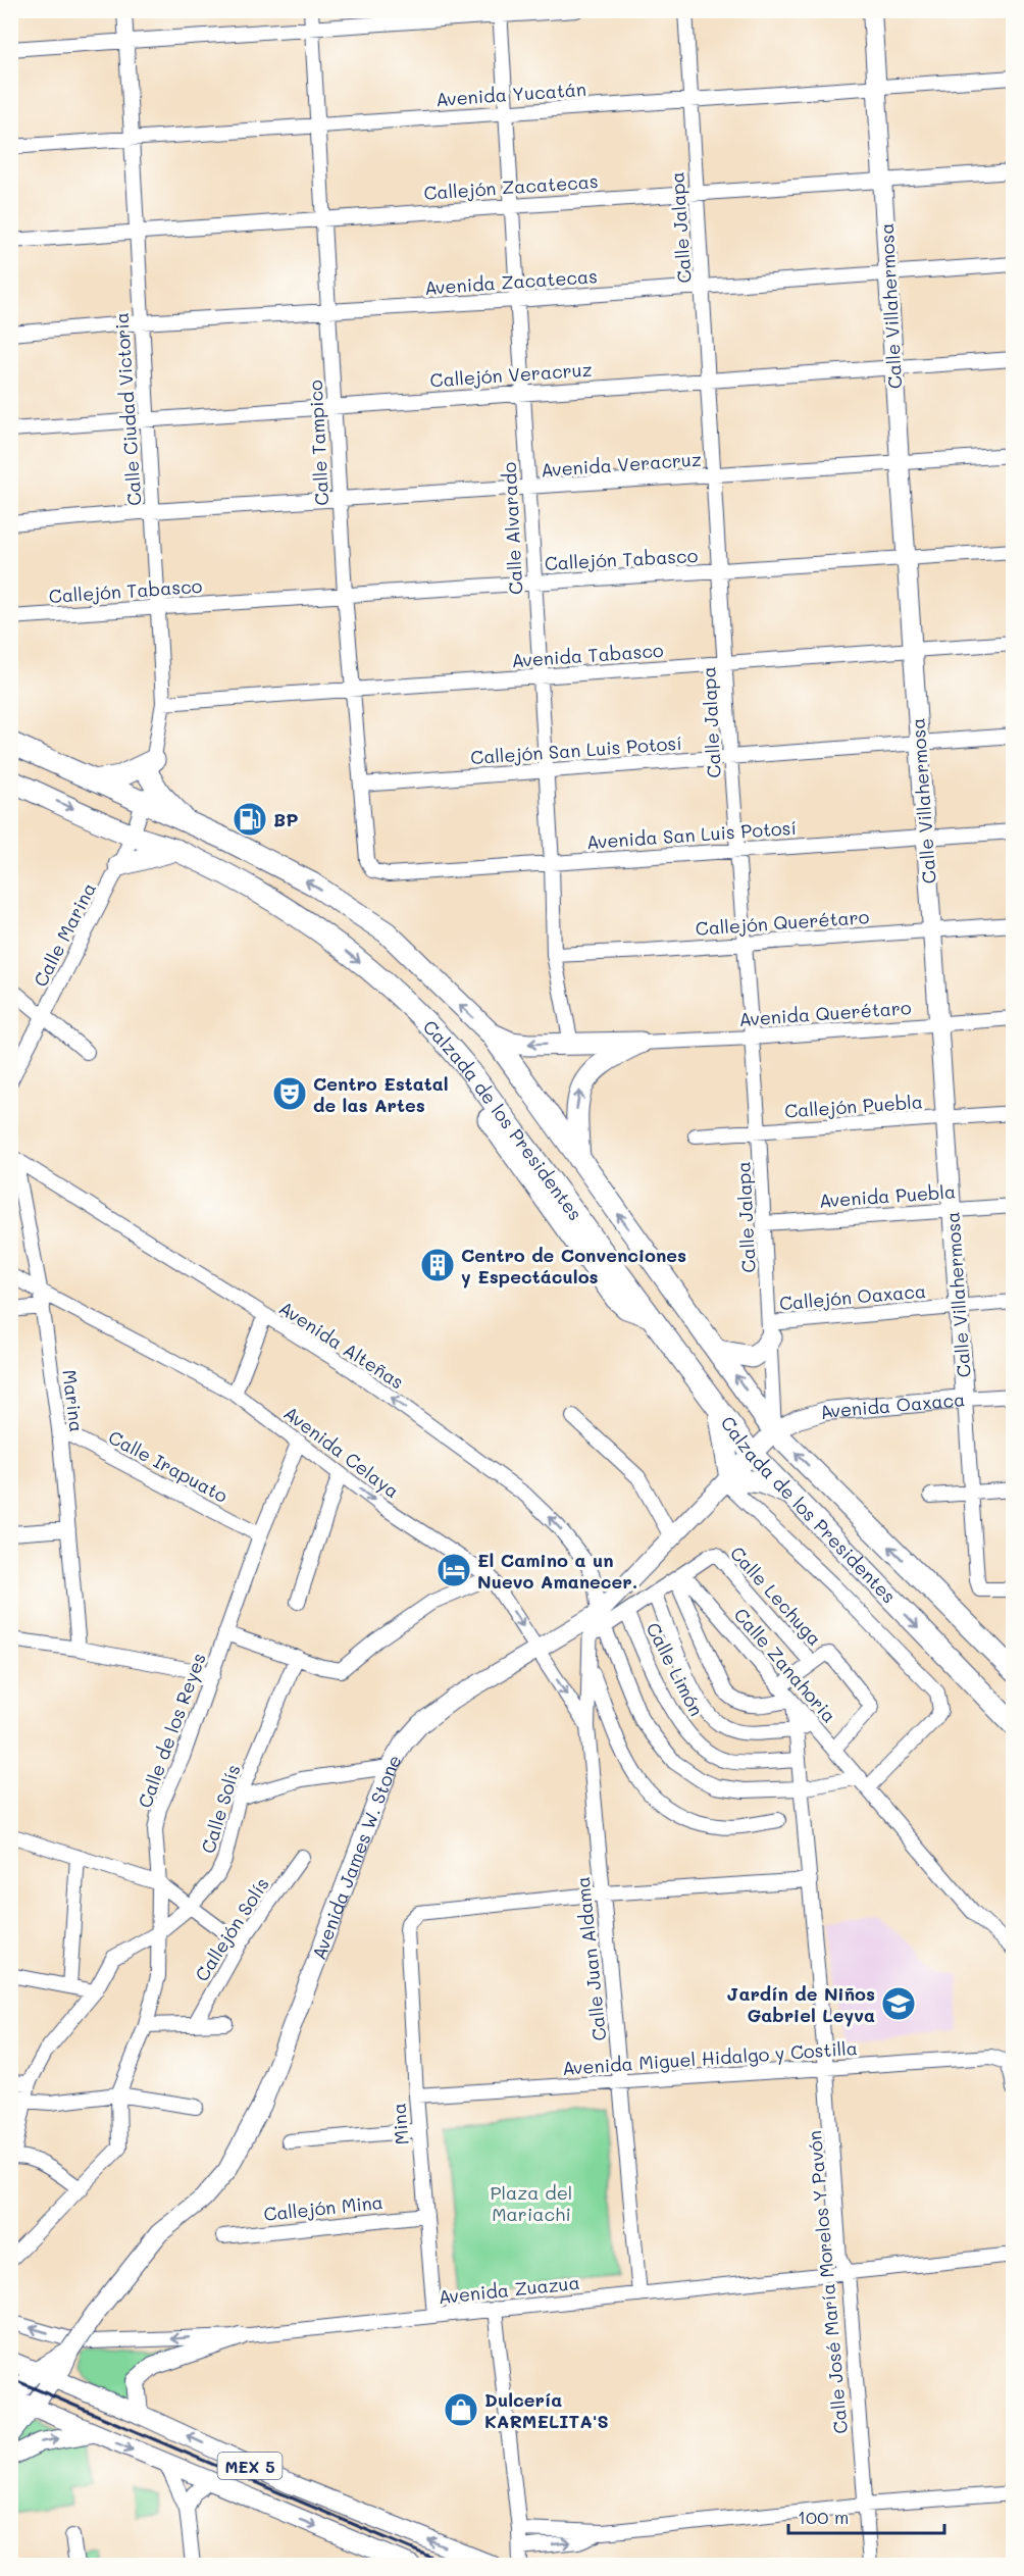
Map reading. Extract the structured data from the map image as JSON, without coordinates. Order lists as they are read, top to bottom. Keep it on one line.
{"streets":{"highway":["Calzada de los Presidentes"],"main road":["Calle Villahermosa","Avenida Oaxaca","Avenida James W. Stone","MEX 5"],"street":["Avenida Yucatán","Callejón Zacatecas","Calle Jalapa","Avenida Zacatecas","Callejón Veracruz","Calle Ciudad Victoria","Calle Tampico","Avenida Veracruz","Calle Alvarado","Callejón Tabasco","Avenida Tabasco","Callejón San Luis Potosí","Avenida San Luis Potosí","Callejón Querétaro","Calle Marina","Avenida Querétaro","Callejón Puebla","Avenida Puebla","Callejón Oaxaca","Avenida Alteñas","Marina","Avenida Celaya","Calle Irapuato","Calle Lechuga","Calle Zanahoria","Calle Limón","Calle de los Reyes","Calle Solís","Callejón Solís","Calle Juan Aldama","Avenida Miguel Hidalgo y Costilla","Mina","Callejón Mina","Calle José María Morelos Y Pavón","Avenida Zuazua"]},"crossings":[["Avenida Yucatán","Calle Jalapa"],["Avenida Yucatán","Calle Villahermosa"],["Avenida Yucatán","Calle Ciudad Victoria"],["Avenida Yucatán","Calle Tampico"],["Avenida Yucatán","Calle Alvarado"],["Callejón Zacatecas","Calle Jalapa"],["Callejón Zacatecas","Calle Villahermosa"],["Callejón Zacatecas","Calle Ciudad Victoria"],["Callejón Zacatecas","Calle Tampico"],["Callejón Zacatecas","Calle Alvarado"],["Calle Jalapa","Avenida Zacatecas"],["Calle Jalapa","Callejón Veracruz"],["Calle Jalapa","Avenida Veracruz"],["Calle Jalapa","Callejón Tabasco"],["Calle Jalapa","Avenida Tabasco"],["Calle Jalapa","Callejón San Luis Potosí"],["Calle Jalapa","Avenida San Luis Potosí"],["Calle Jalapa","Callejón Querétaro"],["Calle Jalapa","Avenida Querétaro"],["Calle Jalapa","Callejón Puebla"],["Calle Jalapa","Calzada de los Presidentes"],["Calle Jalapa","Avenida Puebla"],["Calle Jalapa","Callejón Oaxaca"],["Calle Jalapa","Avenida Oaxaca"],["Avenida Zacatecas","Calle Villahermosa"],["Avenida Zacatecas","Calle Ciudad Victoria"],["Avenida Zacatecas","Calle Tampico"],["Avenida Zacatecas","Calle Alvarado"],["Calle Villahermosa","Callejón Veracruz"],["Calle Villahermosa","Avenida Veracruz"],["Calle Villahermosa","Callejón Tabasco"],["Calle Villahermosa","Avenida Tabasco"],["Calle Villahermosa","Callejón San Luis Potosí"],["Calle Villahermosa","Avenida San Luis Potosí"],["Calle Villahermosa","Callejón Querétaro"],["Calle Villahermosa","Avenida Querétaro"],["Calle Villahermosa","Callejón Puebla"],["Calle Villahermosa","Avenida Puebla"],["Calle Villahermosa","Callejón Oaxaca"],["Calle Villahermosa","Avenida Oaxaca"],["Callejón Veracruz","Calle Ciudad Victoria"],["Callejón Veracruz","Calle Tampico"],["Callejón Veracruz","Calle Alvarado"],["Calle Ciudad Victoria","Avenida Veracruz"],["Calle Ciudad Victoria","Callejón Tabasco"],["Calle Ciudad Victoria","Avenida Tabasco"],["Calle Ciudad Victoria","Calle Marina"],["Calle Ciudad Victoria","Calzada de los Presidentes"],["Calle Tampico","Avenida Veracruz"],["Calle Tampico","Callejón Tabasco"],["Calle Tampico","Avenida Tabasco"],["Calle Tampico","Callejón San Luis Potosí"],["Calle Tampico","Avenida San Luis Potosí"],["Avenida Veracruz","Calle Alvarado"],["Calle Alvarado","Callejón Tabasco"],["Calle Alvarado","Avenida Tabasco"],["Calle Alvarado","Callejón San Luis Potosí"],["Calle Alvarado","Avenida San Luis Potosí"],["Calle Alvarado","Callejón Querétaro"],["Calle Marina","Calzada de los Presidentes"],["Calzada de los Presidentes","Avenida Oaxaca"],["Calzada de los Presidentes","Avenida James W. Stone"],["Avenida Alteñas","Marina"],["Avenida Alteñas","Avenida James W. Stone"],["Avenida Alteñas","Calle Juan Aldama"],["Marina","Avenida Celaya"],["Marina","Calle Irapuato"],["Avenida Oaxaca","Avenida James W. Stone"],["Avenida Celaya","Calle de los Reyes"],["Avenida Celaya","Avenida James W. Stone"],["Avenida Celaya","Calle Juan Aldama"],["Calle Irapuato","Calle de los Reyes"],["Calle Lechuga","Calle Zanahoria"],["Calle Zanahoria","Calle José María Morelos Y Pavón"],["Calle Limón","Calle José María Morelos Y Pavón"],["Calle de los Reyes","Calle Solís"],["Avenida James W. Stone","Calle Juan Aldama"],["Avenida James W. Stone","MEX 5"],["Calle Juan Aldama","Avenida Miguel Hidalgo y Costilla"],["Calle Juan Aldama","Mina"],["Calle Juan Aldama","Avenida Zuazua"],["Avenida Miguel Hidalgo y Costilla","Mina"],["Avenida Miguel Hidalgo y Costilla","Calle José María Morelos Y Pavón"],["Mina","Callejón Mina"],["Mina","Avenida Zuazua"],["Calle José María Morelos Y Pavón","Avenida Zuazua"]],"one_way":["Avenida Celaya"],"parks":["Plaza del Mariachi"],"places":{"fuel station":["BP"],"theatre":["Centro Estatal de las Artes"],"building":["Centro de Convenciones y Espectáculos"],"hotel":["El Camino a un Nuevo Amanecer."],"school or university":["Jardín de Niños Gabriel Leyva"],"shop":["Dulcería KARMELITA'S"]},"scale_bar":"100 m"}
